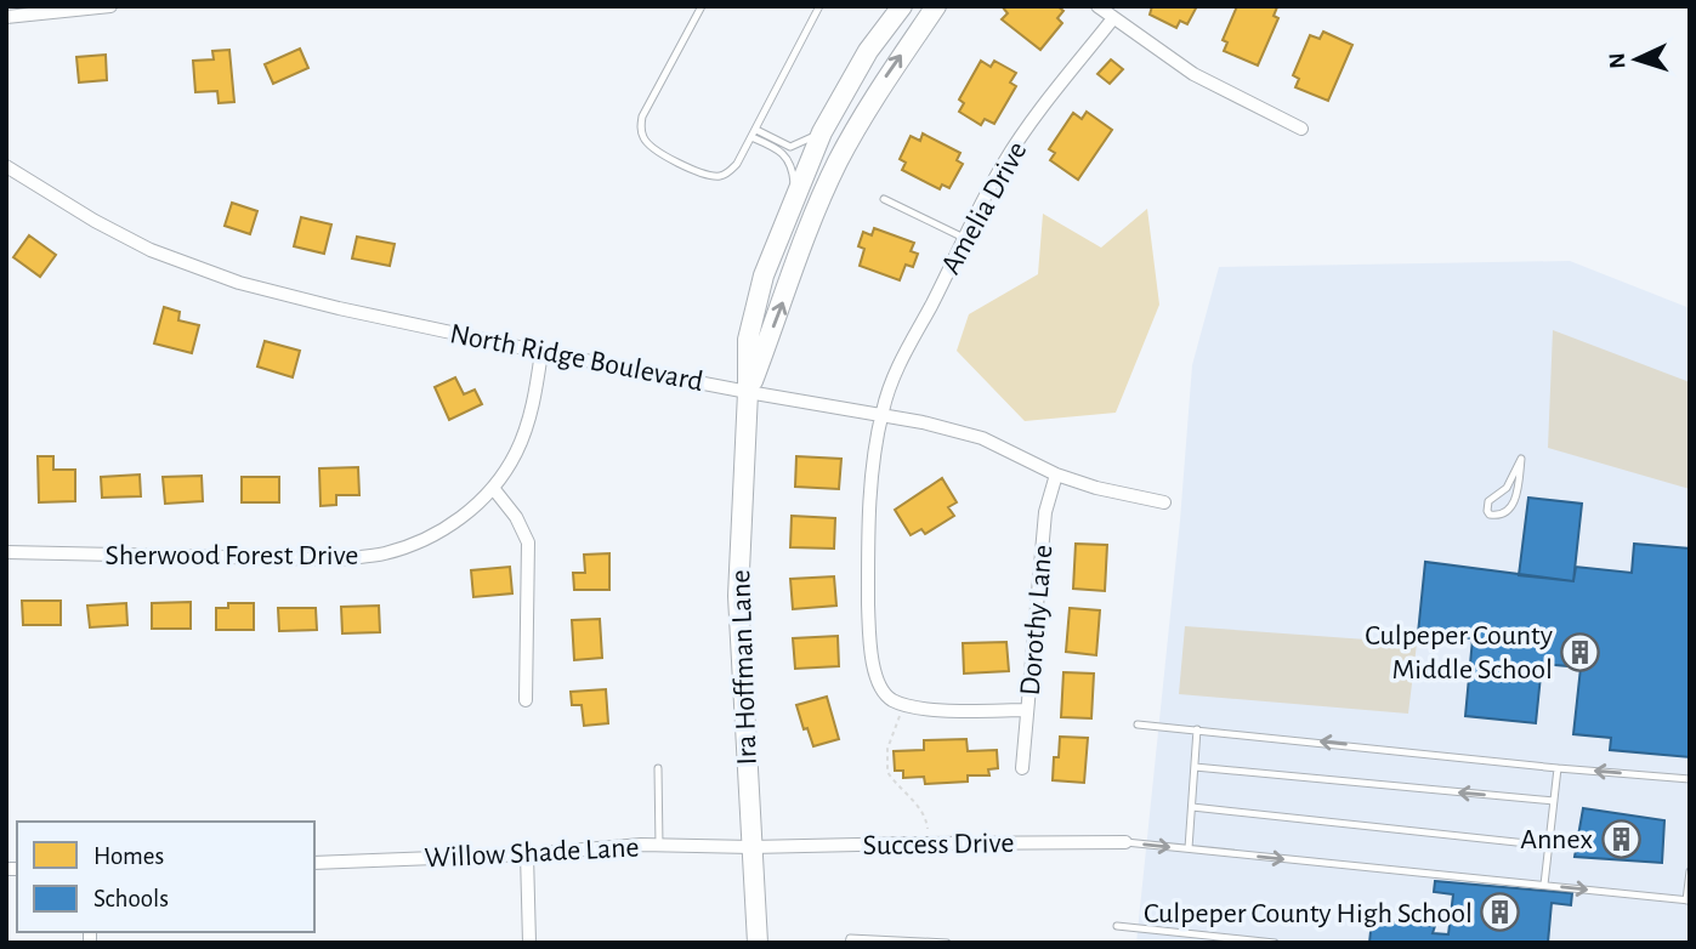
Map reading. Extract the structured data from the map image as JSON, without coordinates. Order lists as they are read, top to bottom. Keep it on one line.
{"streets":{"main road":["Ira Hoffman Lane"],"street":["Amelia Drive","North Ridge Boulevard","Sherwood Forest Drive","Dorothy Lane","Success Drive","Willow Shade Lane"]},"crossings":[["Amelia Drive","North Ridge Boulevard"],["North Ridge Boulevard","Sherwood Forest Drive"],["North Ridge Boulevard","Dorothy Lane"],["North Ridge Boulevard","Ira Hoffman Lane"],["Ira Hoffman Lane","Success Drive"],["Ira Hoffman Lane","Willow Shade Lane"],["Success Drive","Willow Shade Lane"]],"places":{"building":["Culpeper County Middle School","Annex","Culpeper County High School"]},"legend":["Homes","Schools"],"north":"left"}
